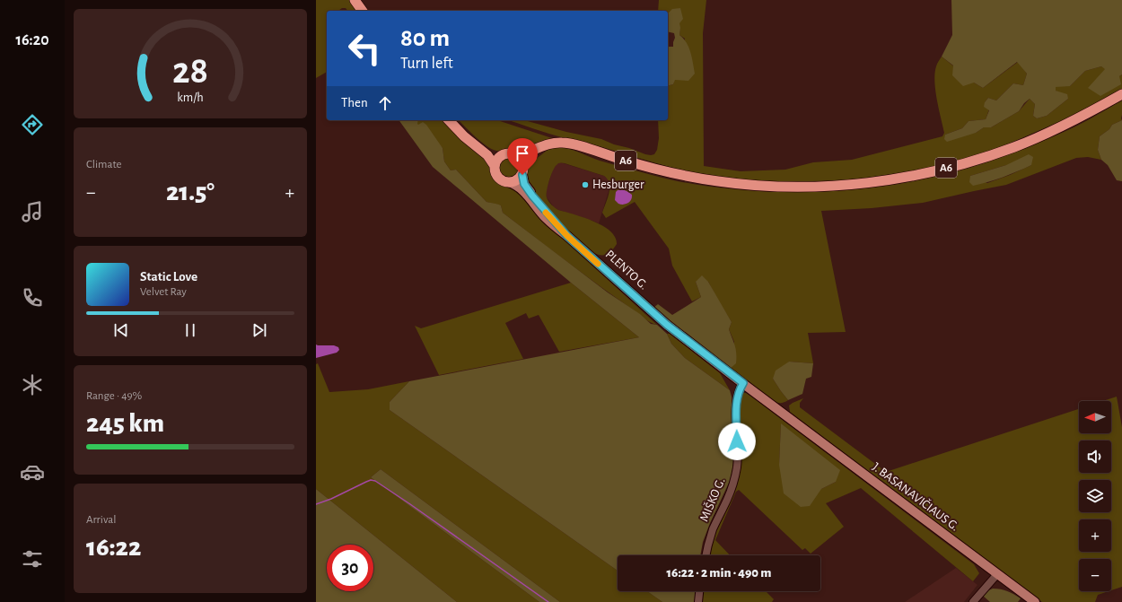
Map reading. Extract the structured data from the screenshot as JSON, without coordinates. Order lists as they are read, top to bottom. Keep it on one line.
{"streets":{"highway":["A6"],"main road":["PLENTO G.","J. BASANAVIČIAUS G."],"street":["MIŠKO G."]},"crossings":[["A6","PLENTO G."],["PLENTO G.","J. BASANAVIČIAUS G."],["PLENTO G.","MIŠKO G."],["J. BASANAVIČIAUS G.","MIŠKO G."]],"places":["Hesburger"],"north":"left","page":{"tabs":"16:20","turn":["80 m","Turn left"],"then":"Then","tile":["Climate",["Range · 49%","245 km"],["Arrival","16:22"]],"heat":["−","21.5°","+"],"song":["Static Love","Velvet Ray"],"map_buttons":["+","−"],"limit":"30","trip":"16:22 · 2 min · 490 m","gauge":["28","km/h"]}}
